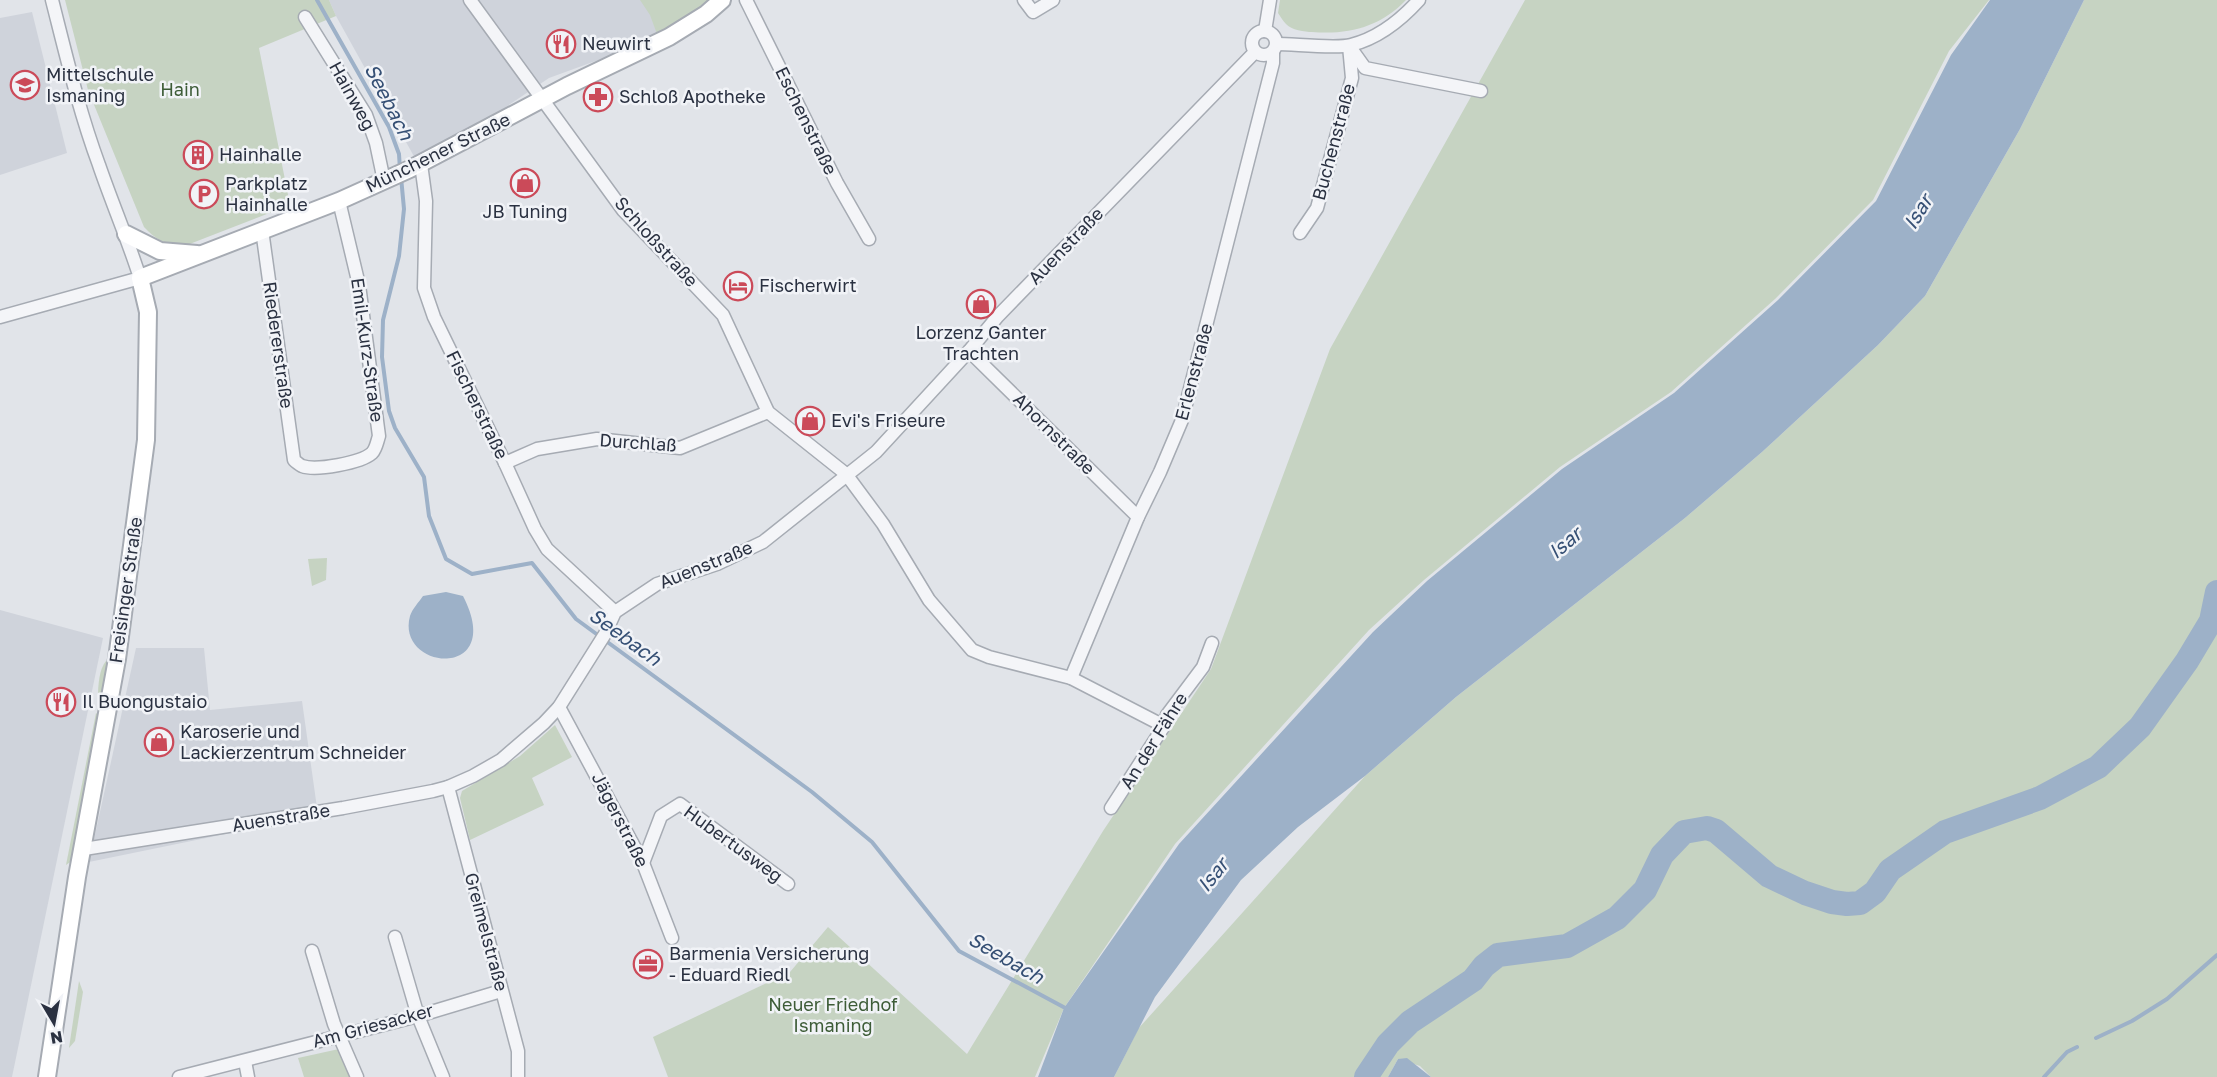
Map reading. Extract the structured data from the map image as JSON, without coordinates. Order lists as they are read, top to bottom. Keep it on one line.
{"streets":{"main road":["Münchener Straße","Freisinger Straße"],"street":["Hainweg","Eschenstraße","Buchenstraße","Schloßstraße","Auenstraße","Riedererstraße","Emil-Kurz-Straße","Erlenstraße","Fischerstraße","Ahornstraße","Durchlaß","An der Fähre","Jägerstraße","Hubertusweg","Greimelstraße","Am Griesacker"]},"crossings":[["Hainweg","Münchener Straße"],["Münchener Straße","Schloßstraße"],["Münchener Straße","Riedererstraße"],["Münchener Straße","Emil-Kurz-Straße"],["Münchener Straße","Fischerstraße"],["Münchener Straße","Freisinger Straße"],["Schloßstraße","Auenstraße"],["Schloßstraße","Erlenstraße"],["Schloßstraße","Durchlaß"],["Schloßstraße","An der Fähre"],["Auenstraße","Erlenstraße"],["Auenstraße","Fischerstraße"],["Auenstraße","Ahornstraße"],["Auenstraße","Freisinger Straße"],["Auenstraße","Jägerstraße"],["Auenstraße","Greimelstraße"],["Riedererstraße","Emil-Kurz-Straße"],["Erlenstraße","Ahornstraße"],["Fischerstraße","Durchlaß"],["Jägerstraße","Hubertusweg"],["Greimelstraße","Am Griesacker"]],"water":["Seebach","Isar"],"parks":["Hain","Neuer Friedhof Ismaning"],"places":{"restaurant":["Neuwirt","Il Buongustaio"],"school or university":["Mittelschule Ismaning"],"pharmacy":["Schloß Apotheke"],"building":["Hainhalle"],"shop":["JB Tuning","Lorzenz Ganter Trachten","Evi's Friseure","Karoserie und Lackierzentrum Schneider"],"parking":["Parkplatz Hainhalle"],"hotel":["Fischerwirt"],"office":["Barmenia Versicherung - Eduard Riedl"]},"north":"bottom"}
